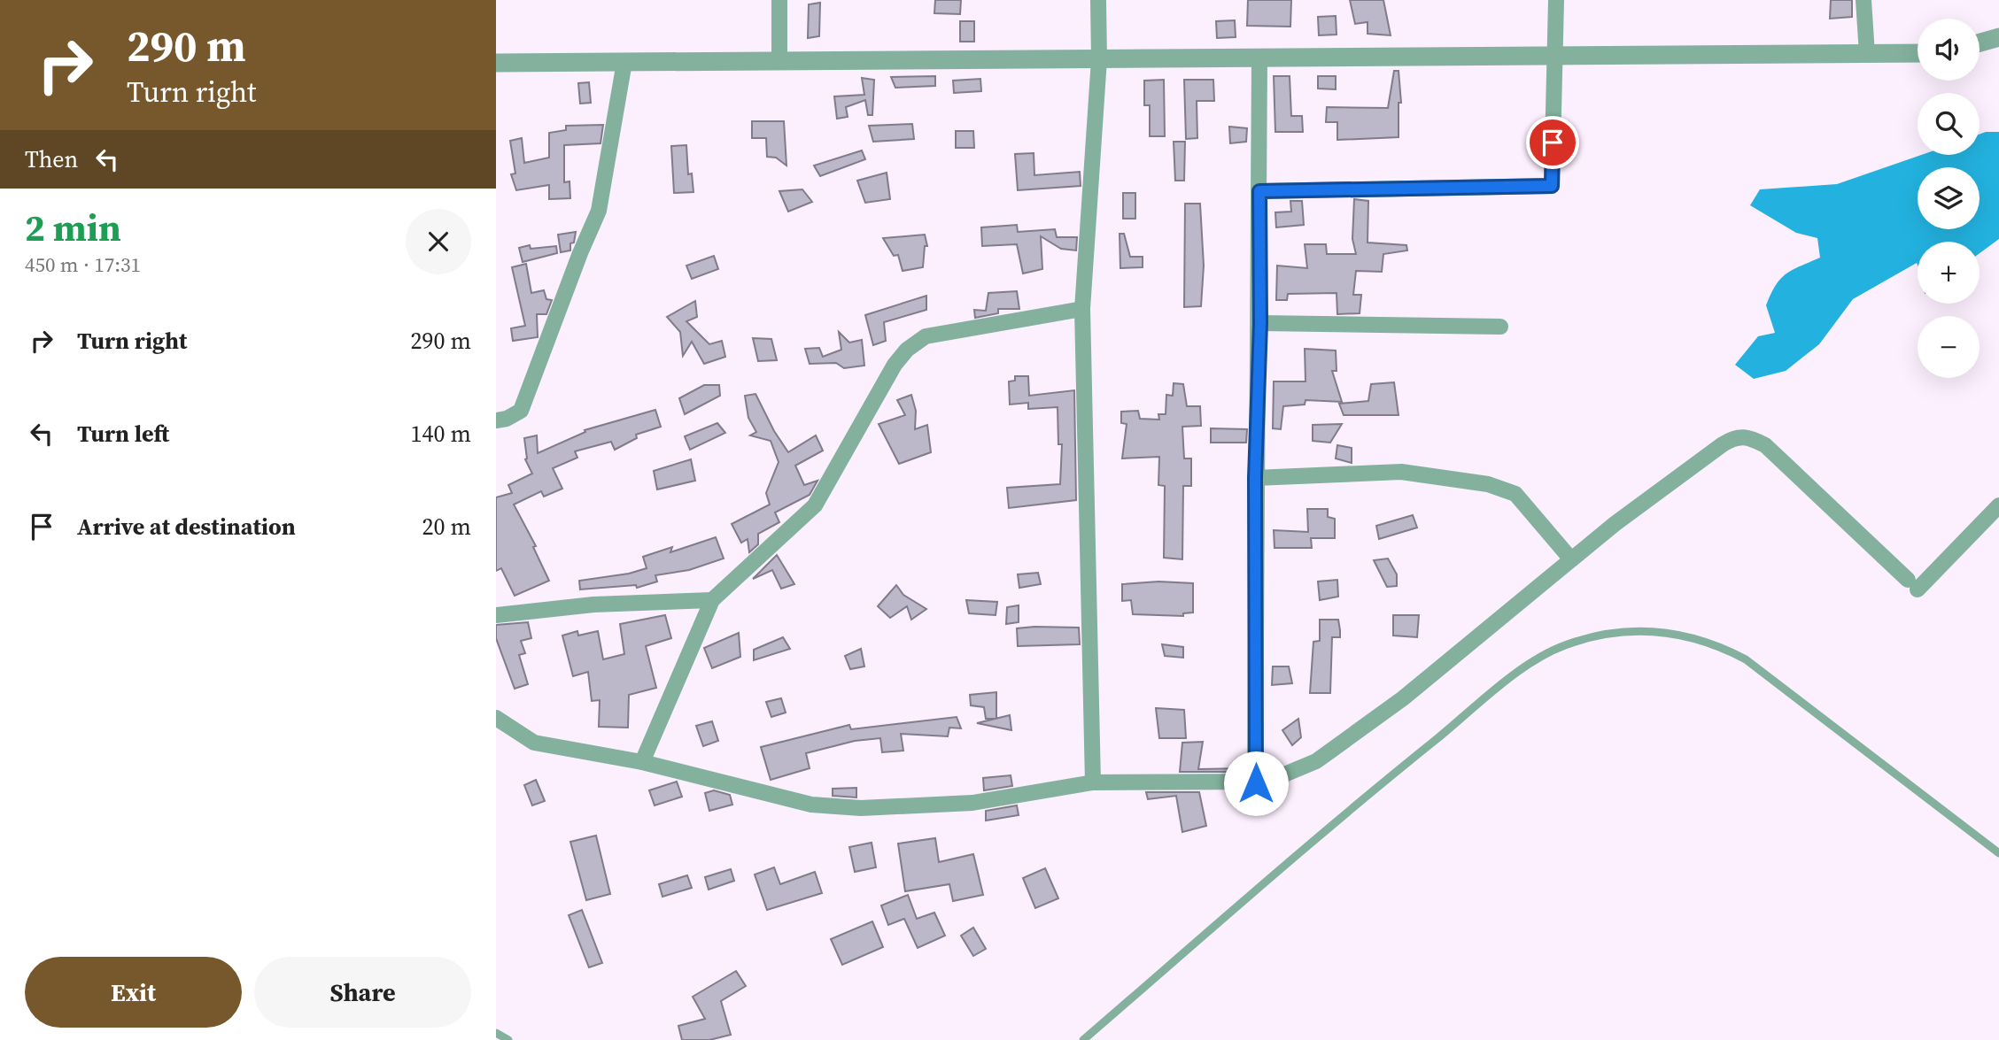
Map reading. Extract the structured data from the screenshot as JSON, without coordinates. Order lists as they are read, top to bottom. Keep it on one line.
{"page":{"turn":["290 m","Turn right"],"map_buttons":["+","−"],"then":"Then","heading":["2 min","450 m · 17:31"],"list":[{"name":"Turn right","value":"290 m"},{"name":"Turn left","value":"140 m"},{"name":"Arrive at destination","value":"20 m"}],"buttons":["Exit","Share"]}}
